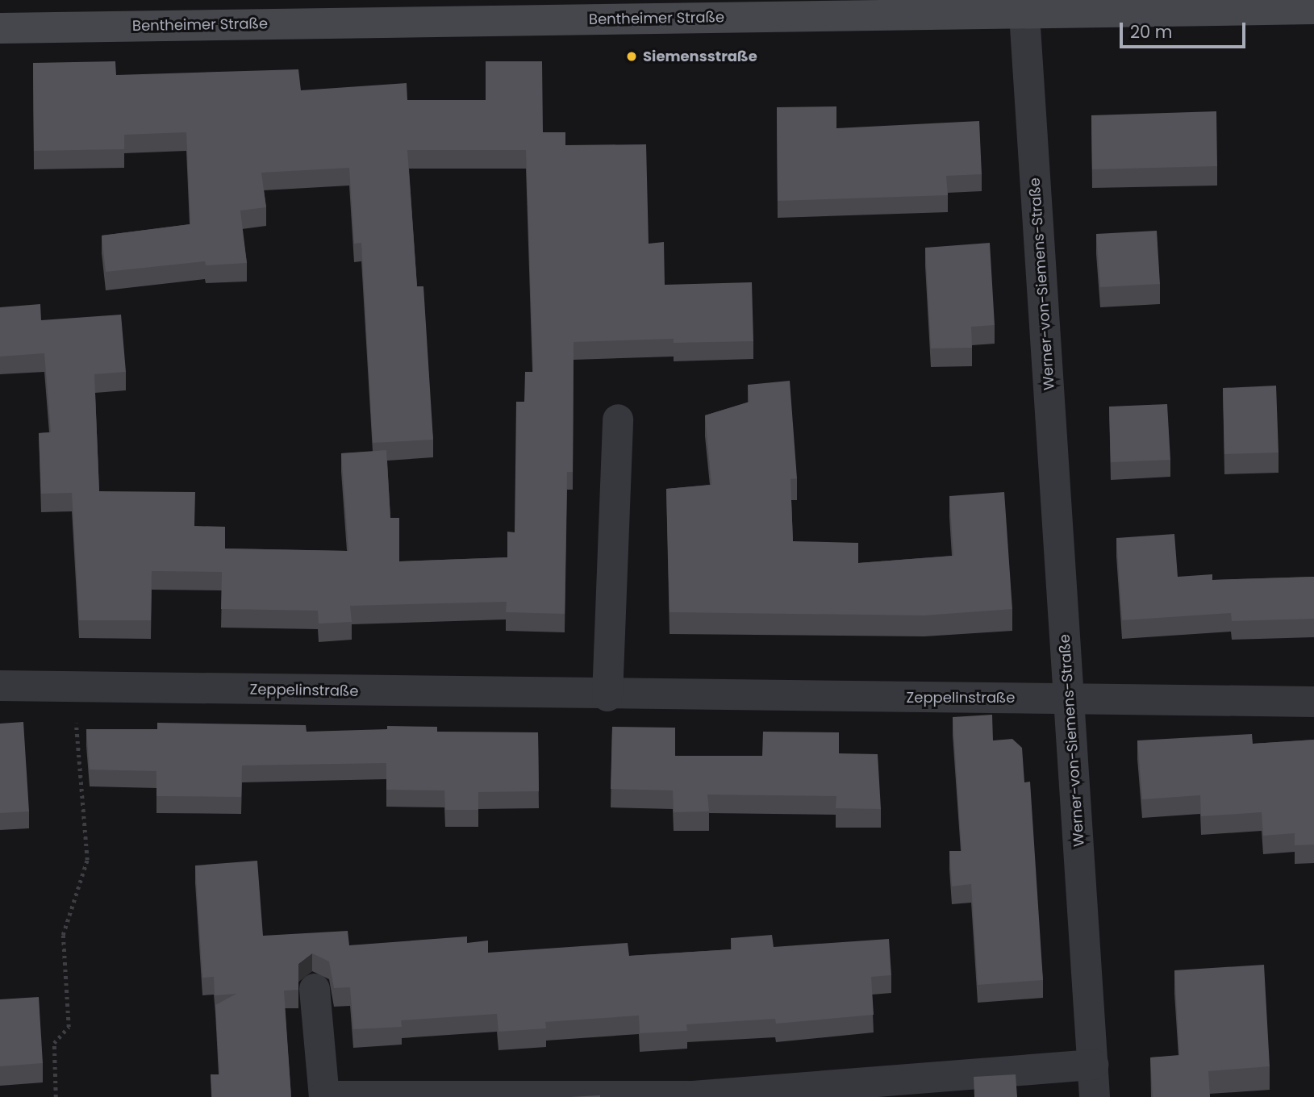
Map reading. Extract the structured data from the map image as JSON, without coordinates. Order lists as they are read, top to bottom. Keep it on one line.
{"streets":{"main road":["Bentheimer Straße"],"street":["Werner-von-Siemens-Straße","Zeppelinstraße"]},"crossings":[["Bentheimer Straße","Werner-von-Siemens-Straße"],["Werner-von-Siemens-Straße","Zeppelinstraße"]],"places":["Siemensstraße"],"scale_bar":"20 m"}
